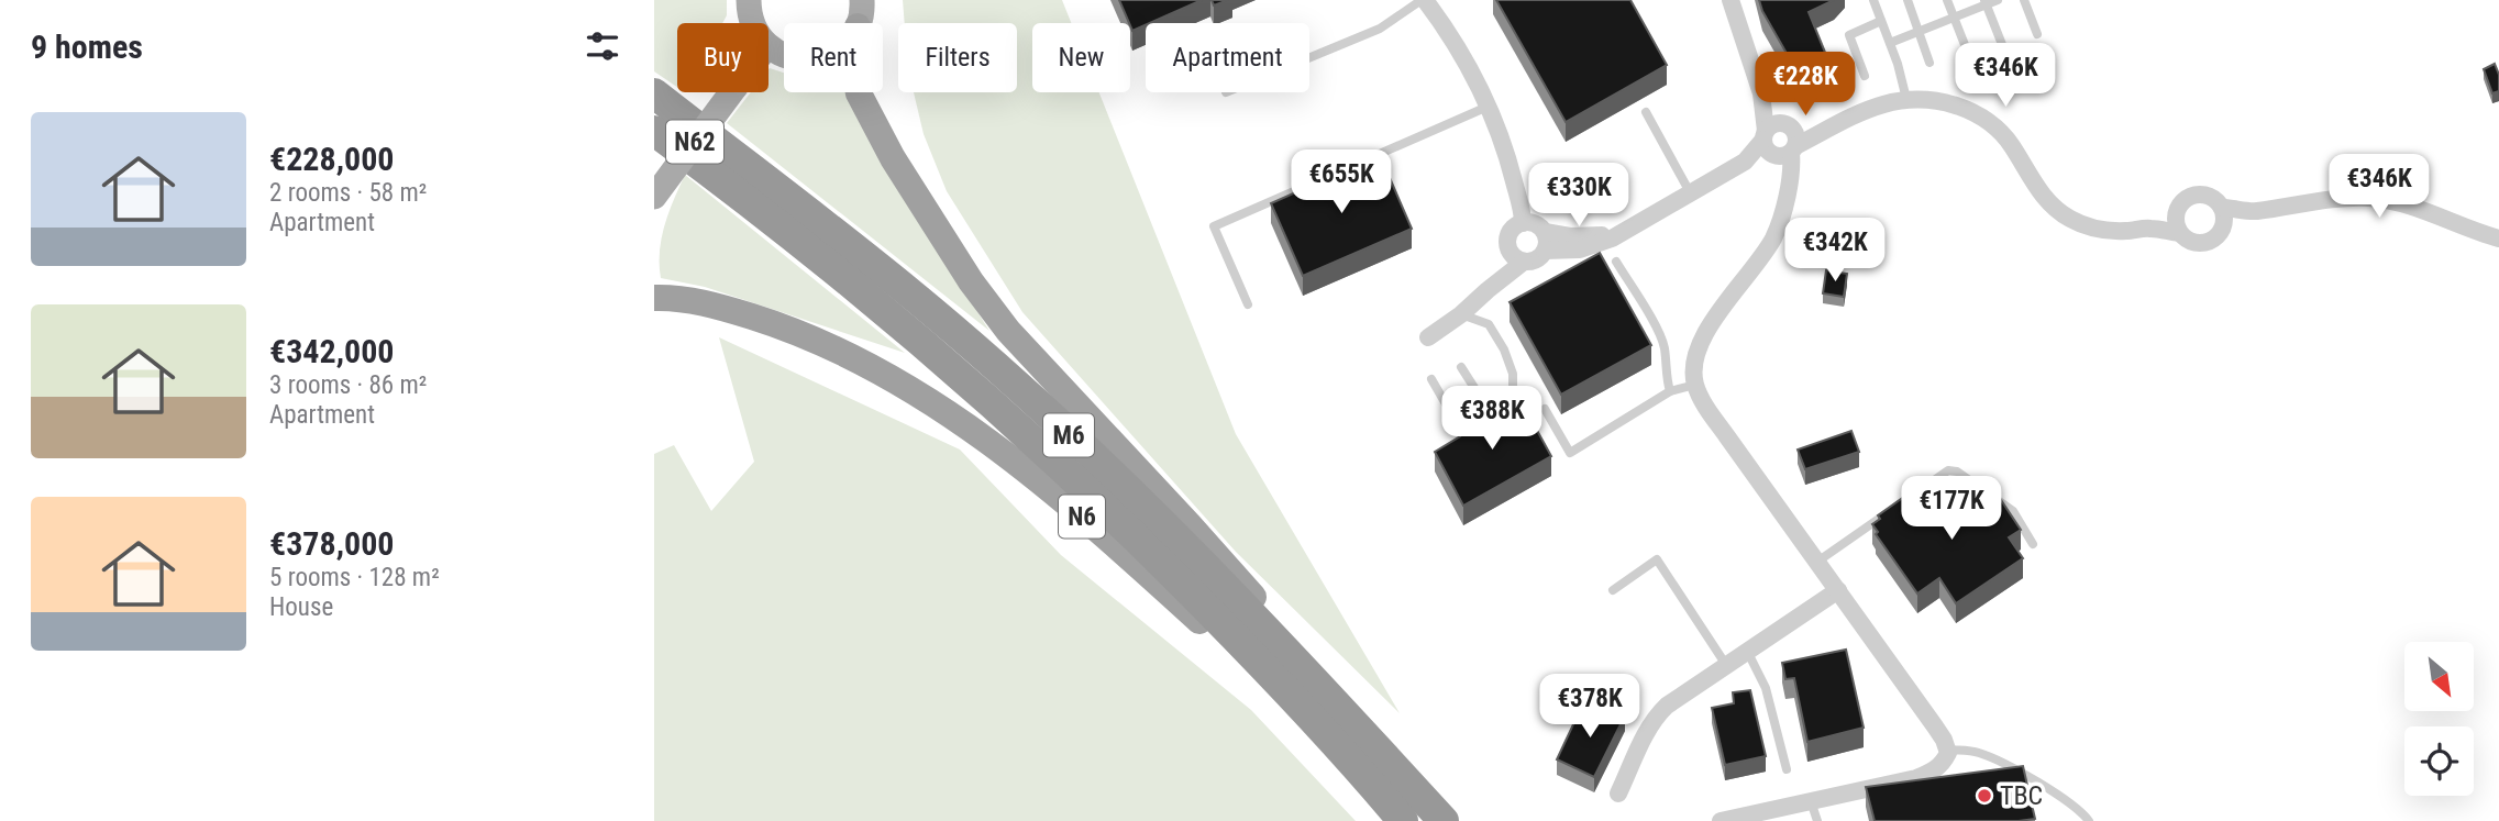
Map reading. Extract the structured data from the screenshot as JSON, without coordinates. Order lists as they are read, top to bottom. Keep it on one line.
{"streets":{"highway":["M6","N6"],"main road":["N62"]},"crossings":[["M6","N6"]],"places":["TBC"],"north":"bottom right","page":{"heading":"9 homes","chip":["Buy","Rent","Filters","New","Apartment"],"price":["€346K","€228K","€655K","€346K","€330K","€342K","€388K","€177K","€378K"],"list":[{"name":"€228,000","note":"2 rooms · 58 m² · Apartment"},{"name":"€342,000","note":"3 rooms · 86 m² · Apartment"},{"name":"€378,000","note":"5 rooms · 128 m² · House"}]}}
